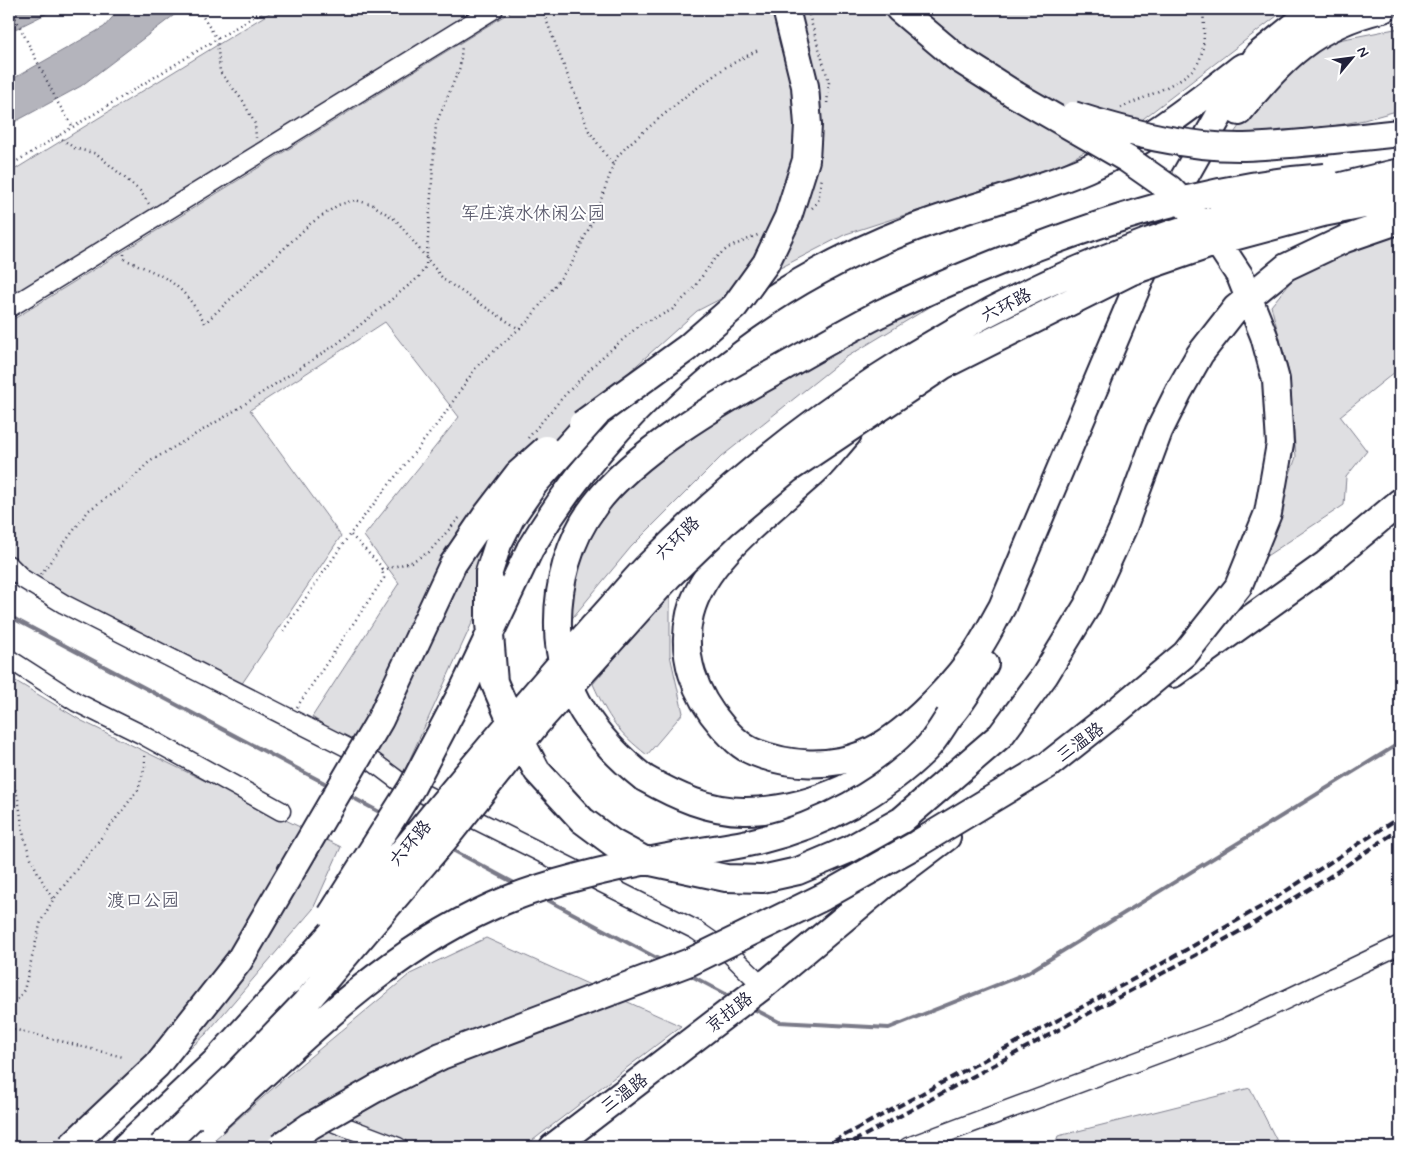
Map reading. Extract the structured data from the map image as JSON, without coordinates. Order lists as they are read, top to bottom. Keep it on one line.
{"streets":{"highway":["六环路","三温路","京拉路"]},"crossings":[["三温路","京拉路"]],"parks":["军庄滨水休闲公园","渡口公园"],"north":"top right"}
